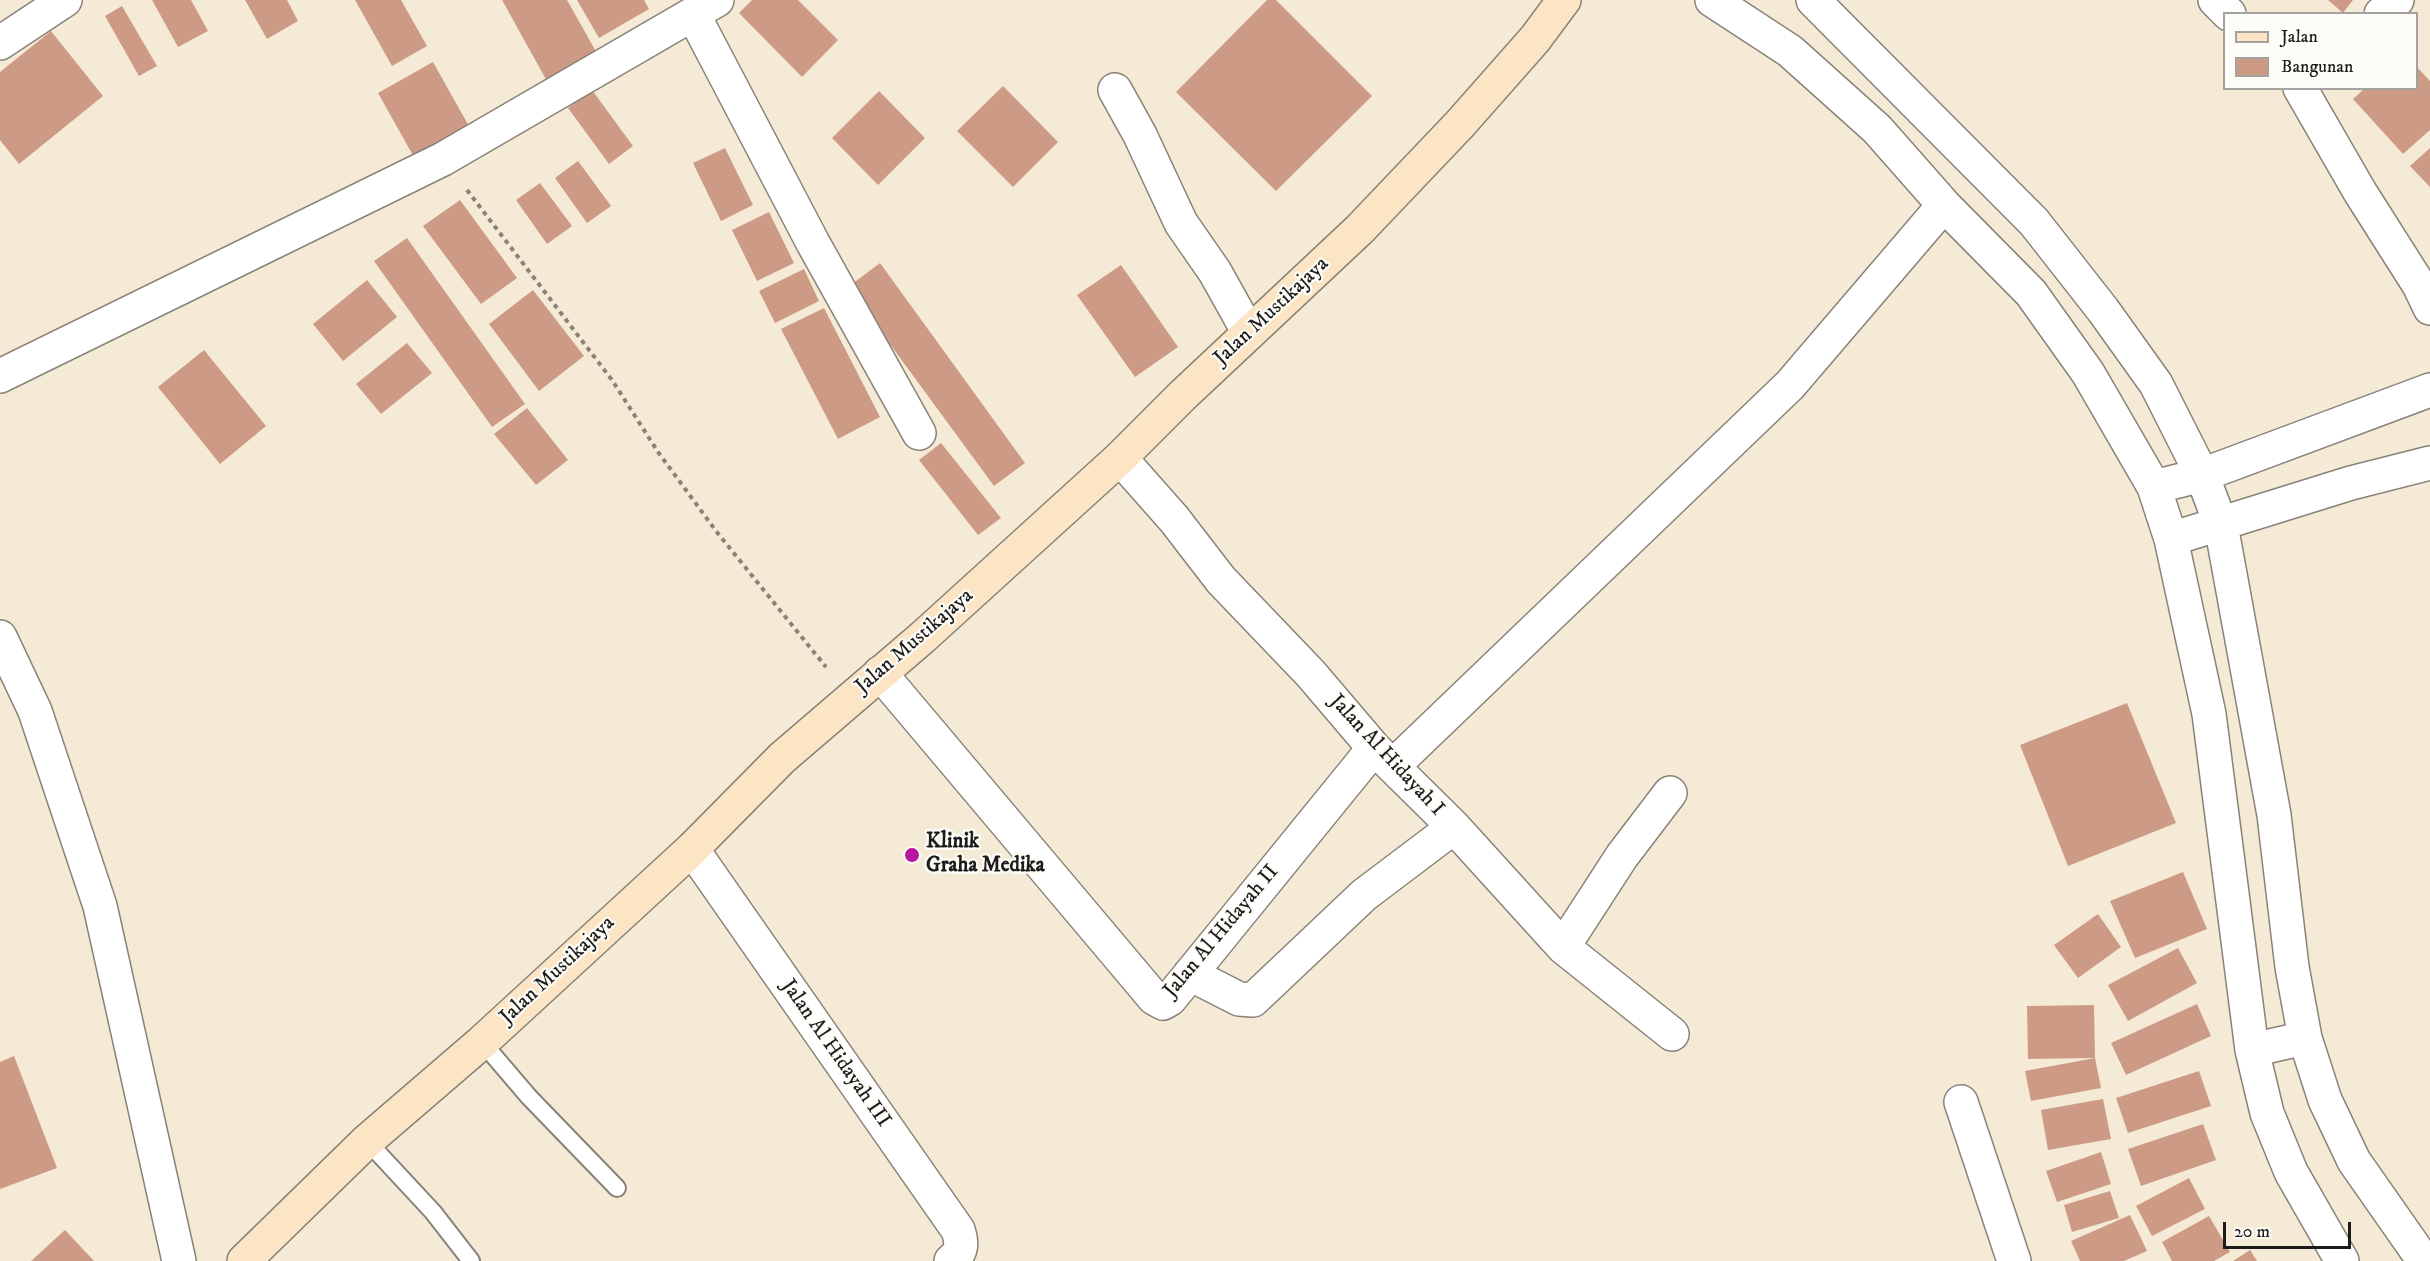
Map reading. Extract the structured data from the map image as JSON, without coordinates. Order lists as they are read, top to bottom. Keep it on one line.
{"streets":{"main road":["Jalan Mustikajaya"],"street":["Jalan Al Hidayah I","Jalan Al Hidayah II","Jalan Al Hidayah III"]},"crossings":[["Jalan Mustikajaya","Jalan Al Hidayah I"],["Jalan Mustikajaya","Jalan Al Hidayah II"],["Jalan Mustikajaya","Jalan Al Hidayah III"],["Jalan Al Hidayah I","Jalan Al Hidayah II"]],"places":["Klinik Graha Medika"],"legend":["Jalan","Bangunan"],"scale_bar":"20 m"}
